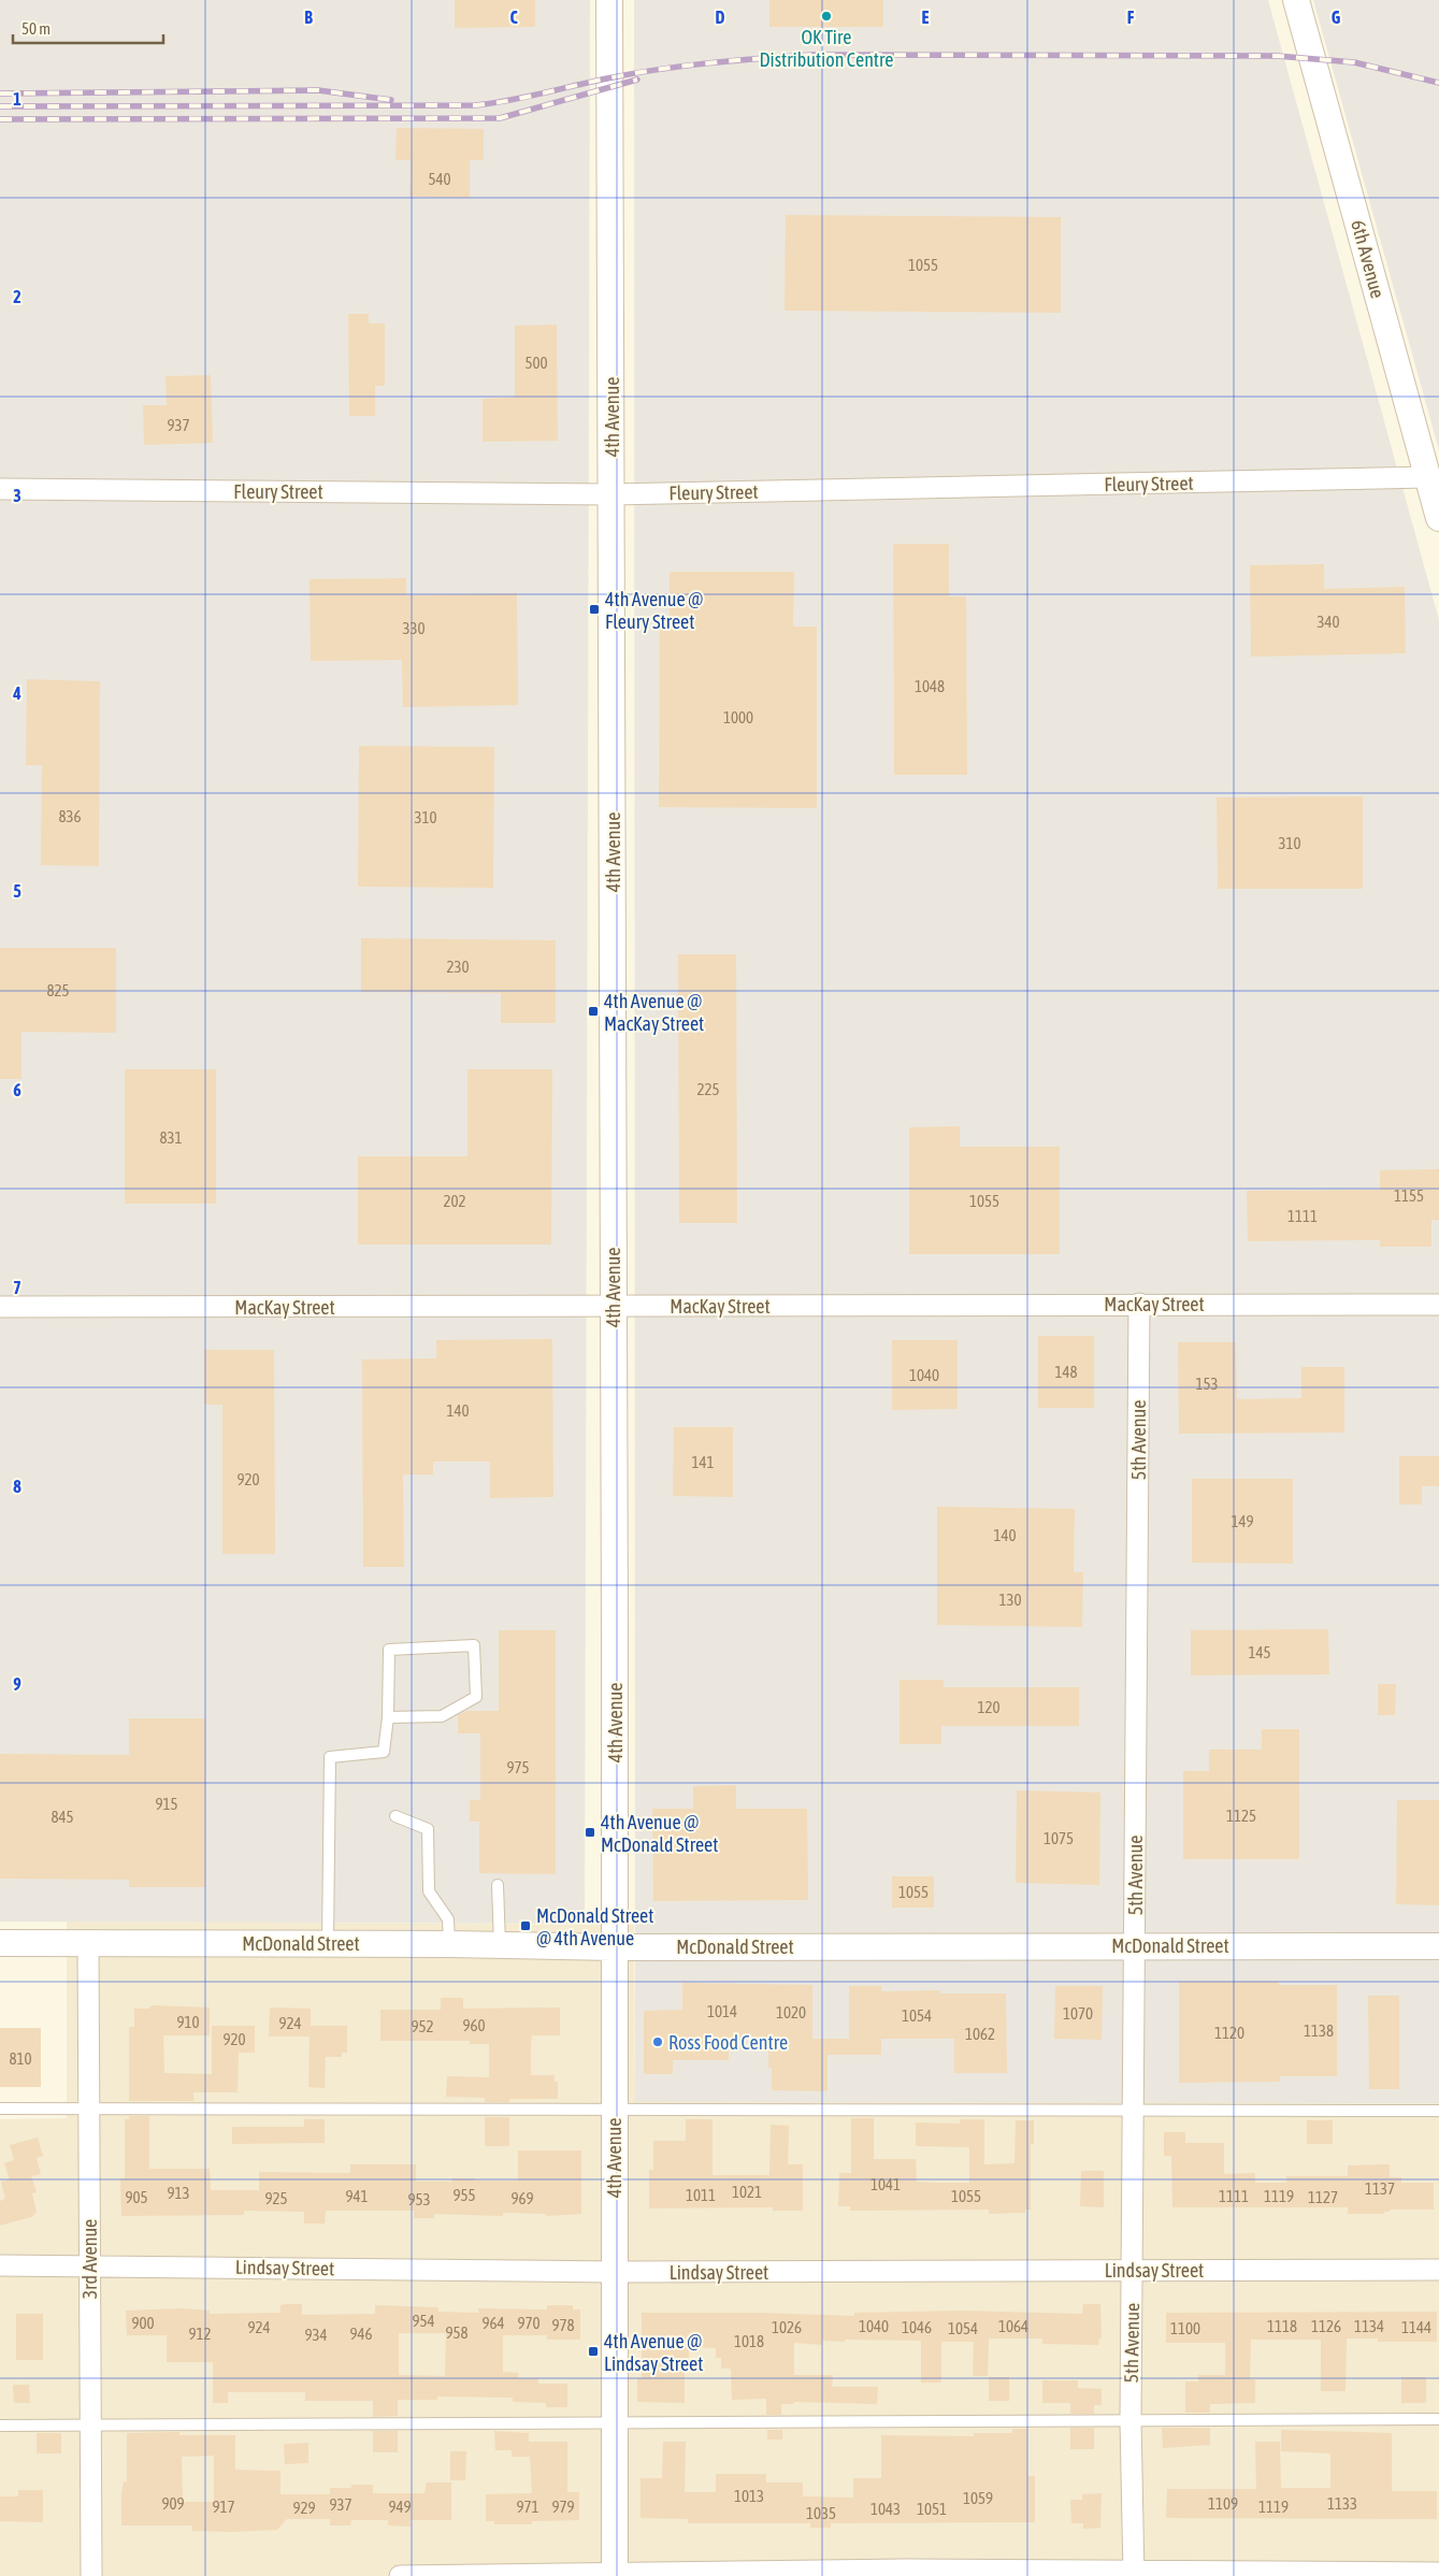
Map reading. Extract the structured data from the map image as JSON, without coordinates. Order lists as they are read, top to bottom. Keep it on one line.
{"streets":{"street":["6th Avenue","4th Avenue","Fleury Street","MacKay Street","5th Avenue","McDonald Street","3rd Avenue","Lindsay Street"]},"crossings":[["6th Avenue","Fleury Street"],["4th Avenue","Fleury Street"],["4th Avenue","MacKay Street"],["4th Avenue","McDonald Street"],["4th Avenue","Lindsay Street"],["MacKay Street","5th Avenue"],["5th Avenue","McDonald Street"],["5th Avenue","Lindsay Street"],["McDonald Street","3rd Avenue"],["3rd Avenue","Lindsay Street"]],"places":{"other":["OK Tire Distribution Centre","Ross Food Centre"],"transit":["4th Avenue @ Fleury Street","4th Avenue @ MacKay Street","4th Avenue @ McDonald Street","McDonald Street @ 4th Avenue","4th Avenue @ Lindsay Street"]},"house_numbers":["540","1055","500","937","340","330","1048","1000","836","310","310","230","825","225","831","1155","202","1055","1111","148","1040","153","140","141","920","149","140","130","145","120","975","915","1125","845","1075","1055","1014","1020","1070","1054","910","924","960","952","1138","1120","1062","920","810","1041","1137","1021","913","955","1011","941","1055","1111","1119","905","1127","925","969","953","954","900","964","970","978","1040","1064","1118","1126","1134","924","1026","1046","1144","1054","1100","958","912","946","934","1018","1013","1059","909","1109","1133","937","917","949","971","979","1119","929","1043","1051","1035"],"scale_bar":"50 m","grid":{"columns":["B","C","D","E","F","G"],"rows":["1","2","3","4","5","6","7","8","9"]}}
